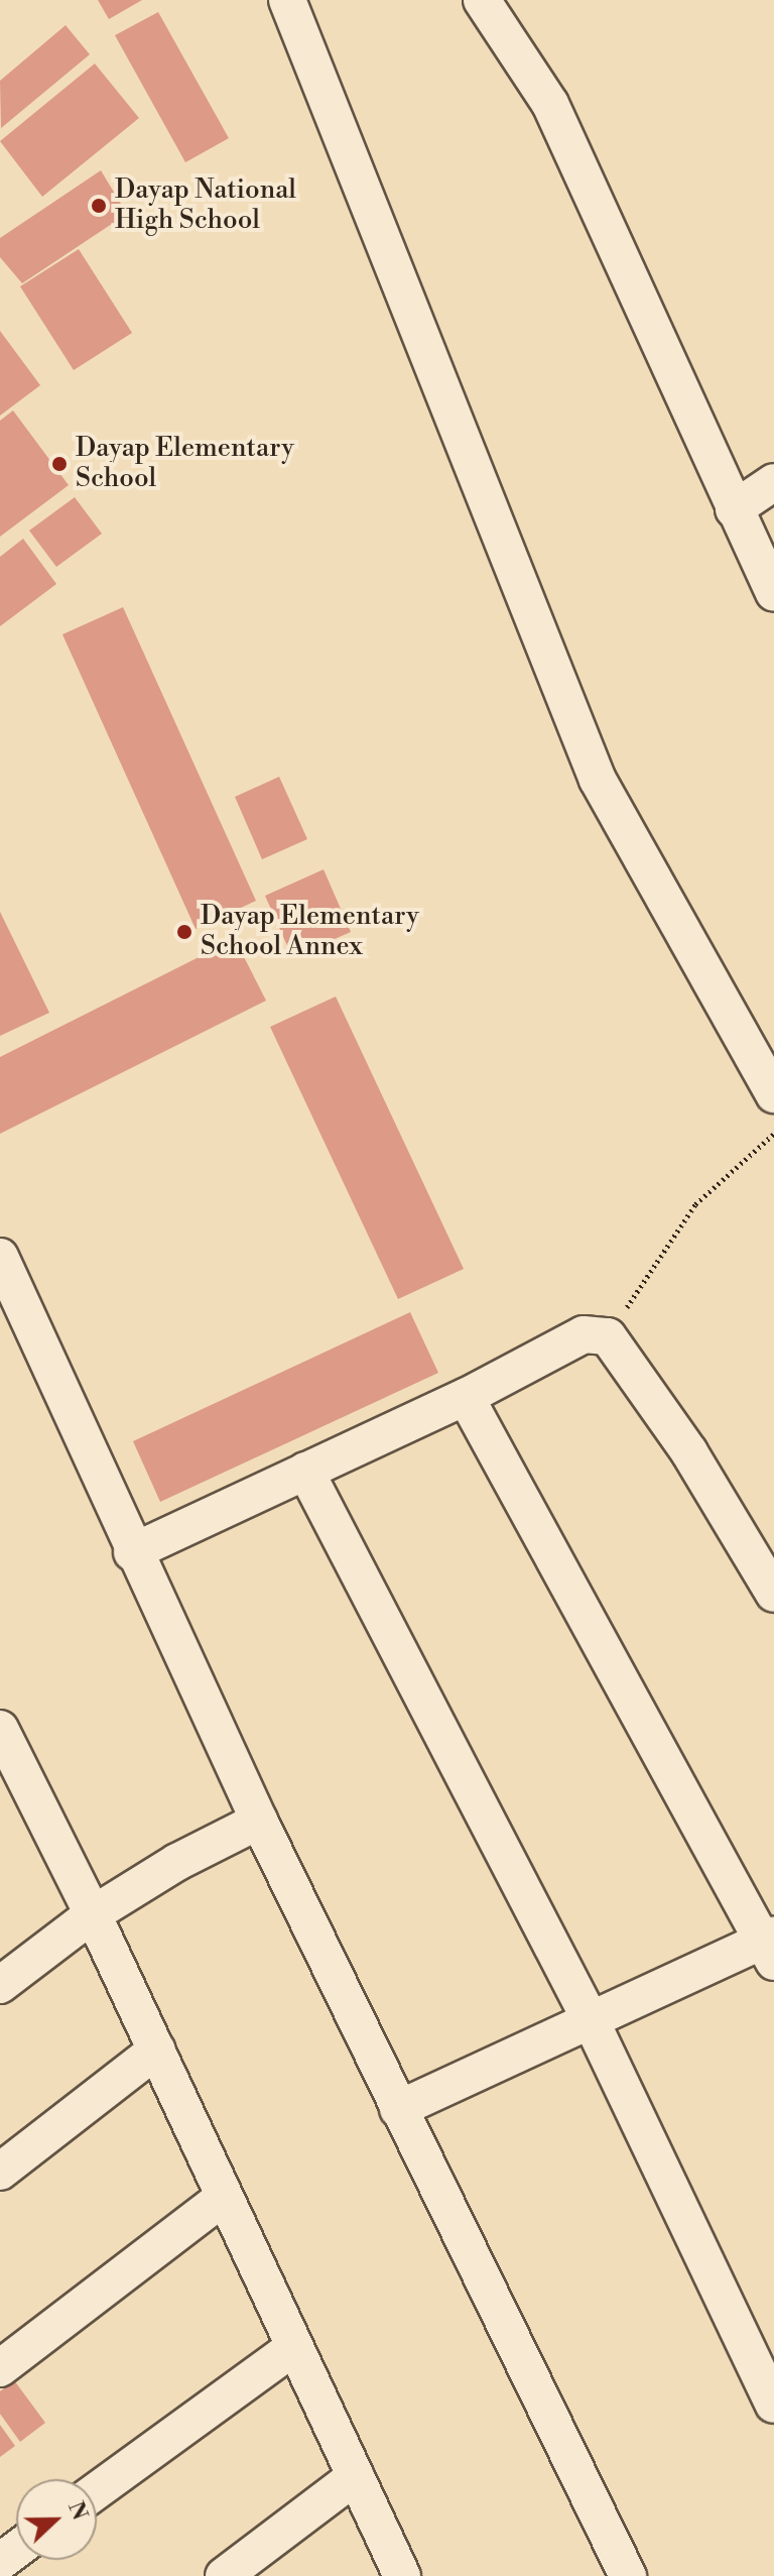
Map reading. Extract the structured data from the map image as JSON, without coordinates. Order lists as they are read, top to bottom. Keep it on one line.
{"places":["Dayap National High School","Dayap Elementary School","Dayap Elementary School Annex"],"north":"right"}
